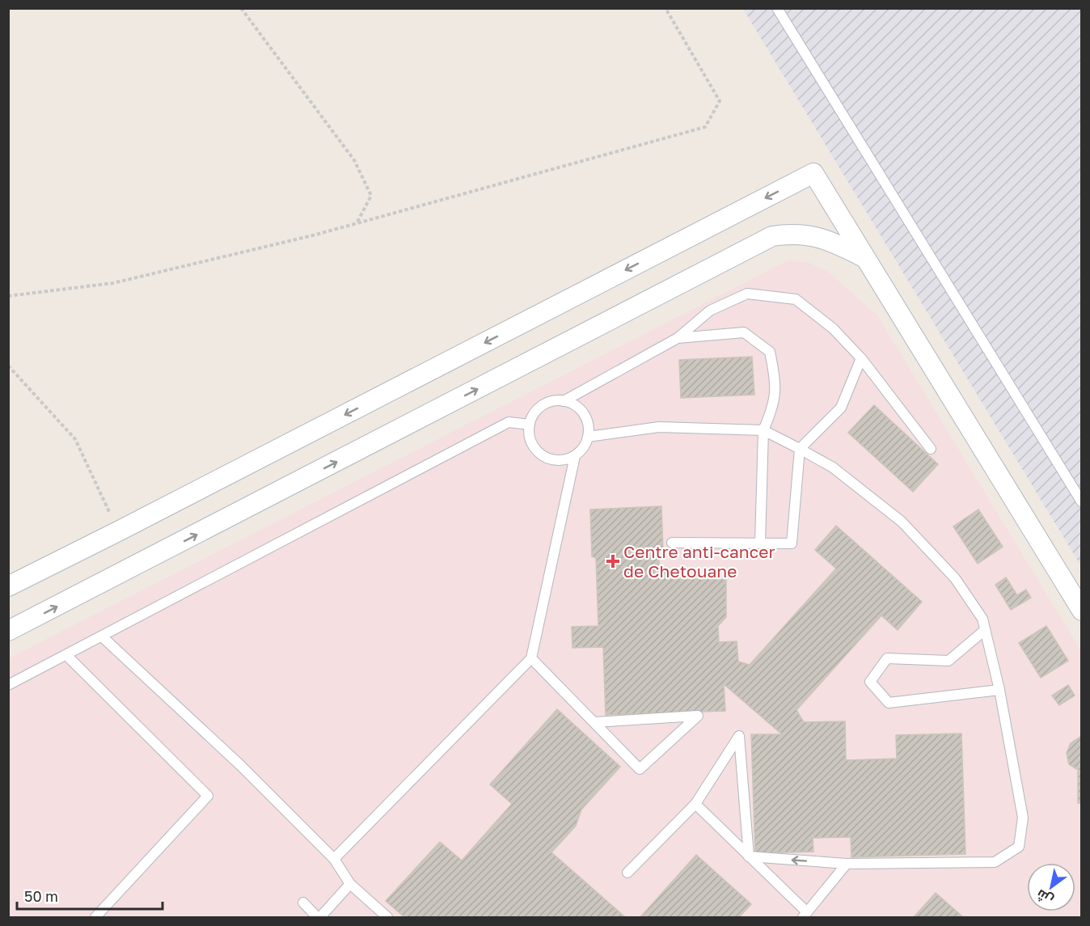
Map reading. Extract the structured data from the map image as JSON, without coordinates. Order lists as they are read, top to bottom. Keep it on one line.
{"places":{"health":["Centre anti-cancer de Chetouane"]},"scale_bar":"50 m","north":"bottom left"}
